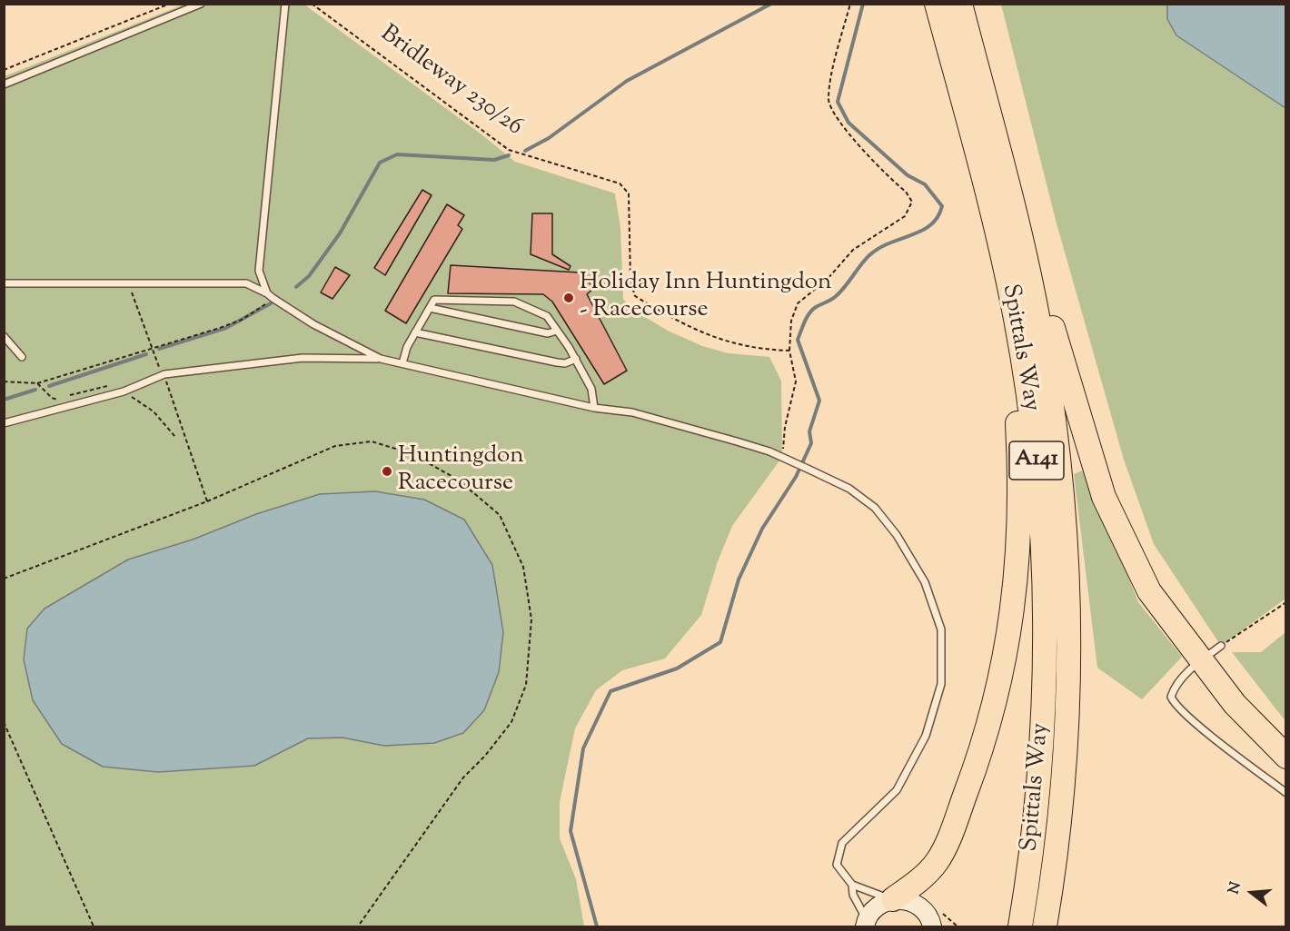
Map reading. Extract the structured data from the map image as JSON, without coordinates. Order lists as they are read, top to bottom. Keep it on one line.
{"streets":{"highway":["Spittals Way","A141"],"path":["Bridleway 230/26"]},"places":["Holiday Inn Huntingdon - Racecourse","Huntingdon Racecourse"],"north":"left"}
